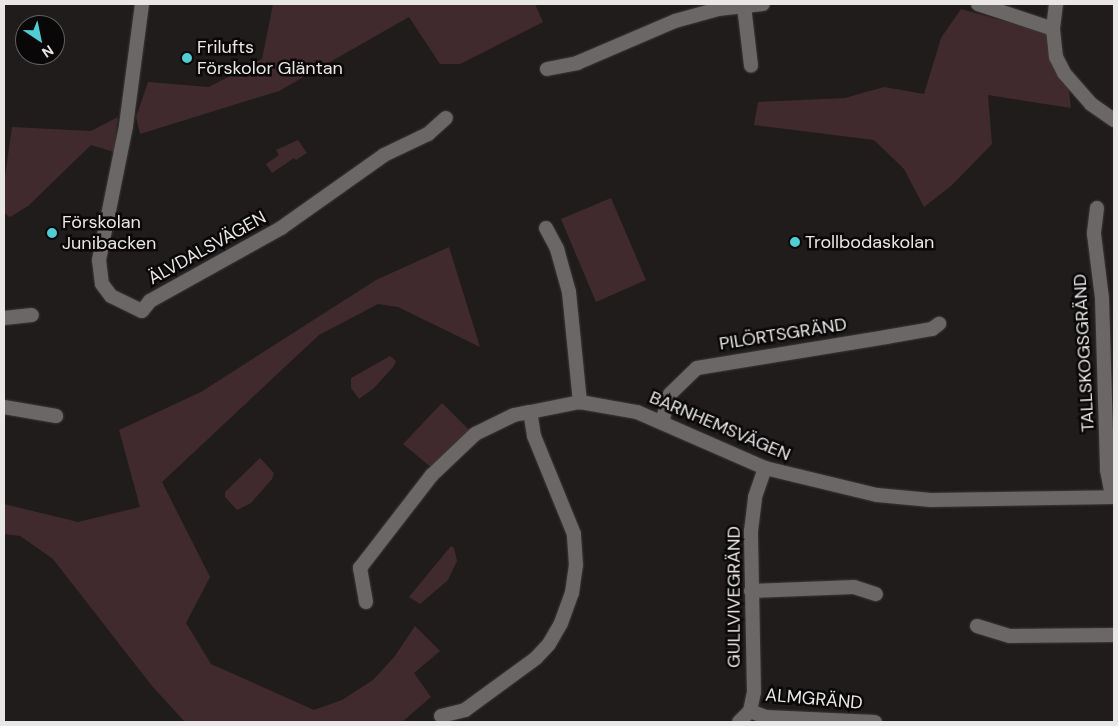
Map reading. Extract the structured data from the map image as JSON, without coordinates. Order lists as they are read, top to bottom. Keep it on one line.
{"streets":{"street":["ÄLVDALSVÄGEN","PILÖRTSGRÄND","TALLSKOGSGRÄND","BARNHEMSVÄGEN","GULLVIVEGRÄND","ALMGRÄND"]},"crossings":[["PILÖRTSGRÄND","BARNHEMSVÄGEN"],["TALLSKOGSGRÄND","BARNHEMSVÄGEN"],["BARNHEMSVÄGEN","GULLVIVEGRÄND"],["GULLVIVEGRÄND","ALMGRÄND"]],"places":["Frilufts Förskolor Gläntan","Förskolan Junibacken","Trollbodaskolan"],"north":"bottom right"}
